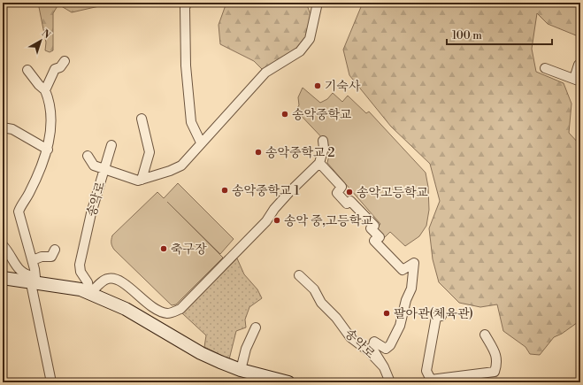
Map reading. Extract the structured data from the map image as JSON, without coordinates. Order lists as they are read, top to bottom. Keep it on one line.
{"streets":{"street":["송악로"]},"places":["기숙사","송악중학교","송악중학교 2","송악중학교 1","송악고등학교","송악 중,고등학교","축구장","팔아관(체육관)"],"scale_bar":"100 m","north":"top right"}
